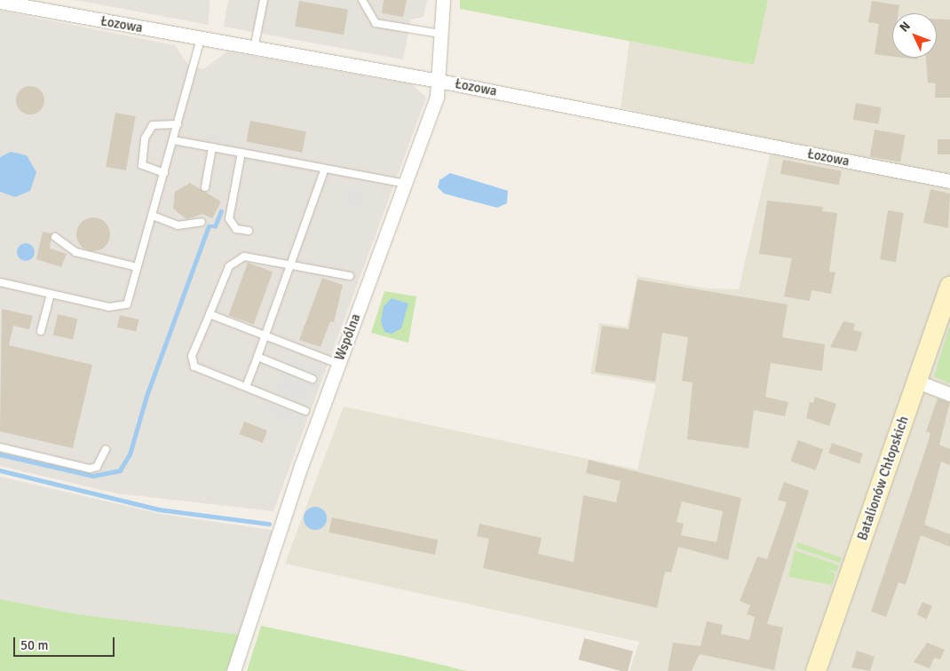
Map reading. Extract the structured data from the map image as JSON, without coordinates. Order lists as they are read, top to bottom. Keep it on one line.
{"streets":{"street":["Łozowa","Wspólna","Batalionów Chłopskich"]},"crossings":[["Łozowa","Wspólna"]],"scale_bar":"50 m","north":"top left"}
